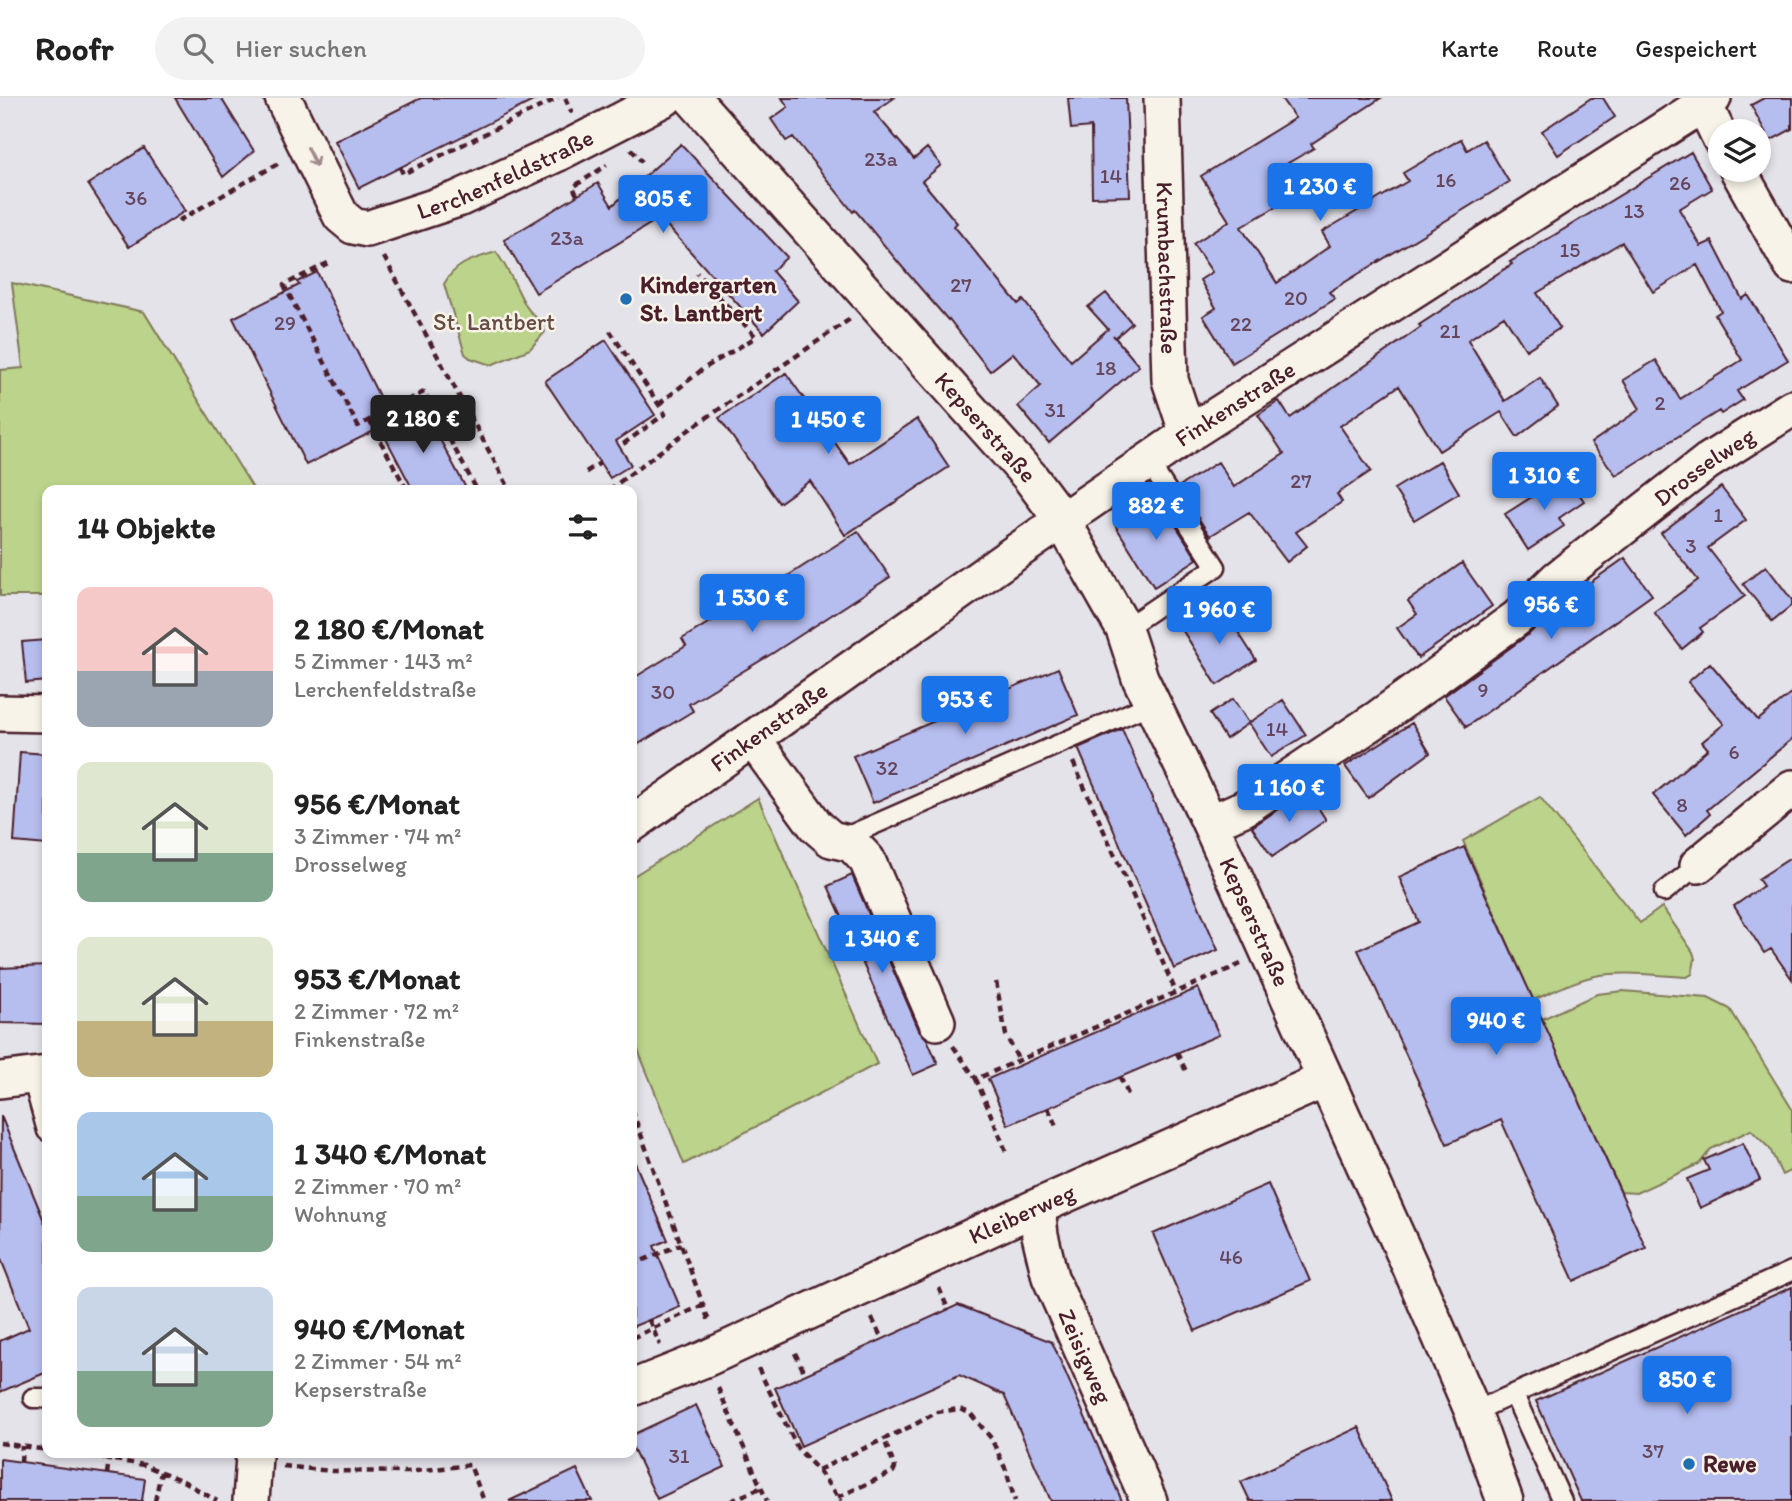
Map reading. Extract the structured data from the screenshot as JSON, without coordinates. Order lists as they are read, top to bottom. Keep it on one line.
{"streets":{"street":["Lerchenfeldstraße","Krumbachstraße","Finkenstraße","Kepserstraße","Drosselweg","Kleiberweg","Zeisigweg"]},"crossings":[["Krumbachstraße","Finkenstraße"],["Finkenstraße","Kepserstraße"],["Kepserstraße","Drosselweg"],["Kepserstraße","Kleiberweg"],["Kleiberweg","Zeisigweg"]],"parks":["St. Lantbert"],"places":["Kindergarten St. Lantbert","Rewe"],"house_numbers":["23a","14","16","26","36","13","23a","15","27","20","29","22","21","18","2","31","27","1","3","9","30","14","6","32","8","46","37","31"],"page":{"header":"Roofr","search":"Hier suchen","nav":["Karte","Route","Gespeichert"],"price":["1 230 €","805 €","2 180 €","1 450 €","1 310 €","882 €","1 530 €","956 €","1 960 €","953 €","1 160 €","1 340 €","940 €","850 €"],"heading":"14 Objekte","list":[{"name":"2 180 €/Monat","note":"5 Zimmer · 143 m² · Lerchenfeldstraße"},{"name":"956 €/Monat","note":"3 Zimmer · 74 m² · Drosselweg"},{"name":"953 €/Monat","note":"2 Zimmer · 72 m² · Finkenstraße"},{"name":"1 340 €/Monat","note":"2 Zimmer · 70 m² · Wohnung"},{"name":"940 €/Monat","note":"2 Zimmer · 54 m² · Kepserstraße"}]}}
